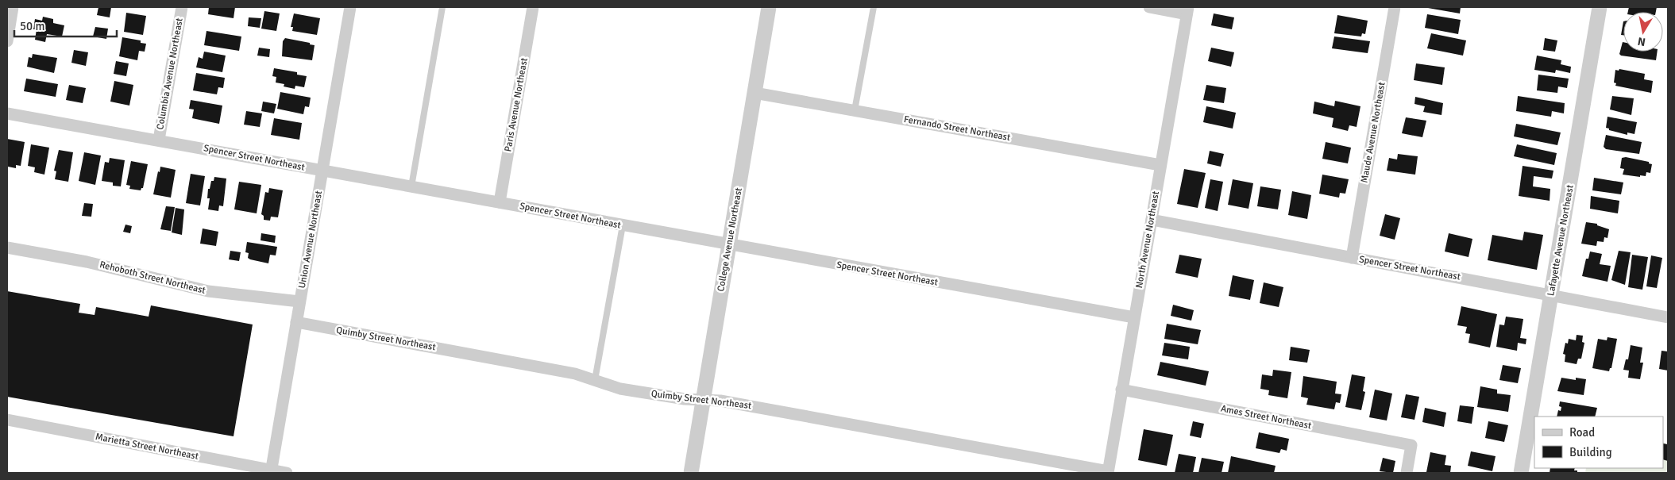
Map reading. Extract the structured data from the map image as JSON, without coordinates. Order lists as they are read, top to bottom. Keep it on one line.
{"streets":{"street":["Columbia Avenue Northeast","Paris Avenue Northeast","Fernando Street Northeast","Maude Avenue Northeast","Spencer Street Northeast","Union Avenue Northeast","College Avenue Northeast","North Avenue Northeast","Lafayette Avenue Northeast","Rehoboth Street Northeast","Quimby Street Northeast","Ames Street Northeast","Marietta Street Northeast"]},"crossings":[["Columbia Avenue Northeast","Spencer Street Northeast"],["Paris Avenue Northeast","Spencer Street Northeast"],["Fernando Street Northeast","College Avenue Northeast"],["Fernando Street Northeast","North Avenue Northeast"],["Maude Avenue Northeast","Spencer Street Northeast"],["Spencer Street Northeast","Union Avenue Northeast"],["Spencer Street Northeast","College Avenue Northeast"],["Spencer Street Northeast","North Avenue Northeast"],["Spencer Street Northeast","Lafayette Avenue Northeast"],["Union Avenue Northeast","Rehoboth Street Northeast"],["Union Avenue Northeast","Quimby Street Northeast"],["Union Avenue Northeast","Marietta Street Northeast"],["College Avenue Northeast","Quimby Street Northeast"],["North Avenue Northeast","Quimby Street Northeast"],["North Avenue Northeast","Ames Street Northeast"]],"legend":["Road","Building"],"scale_bar":"50 m","north":"bottom"}
